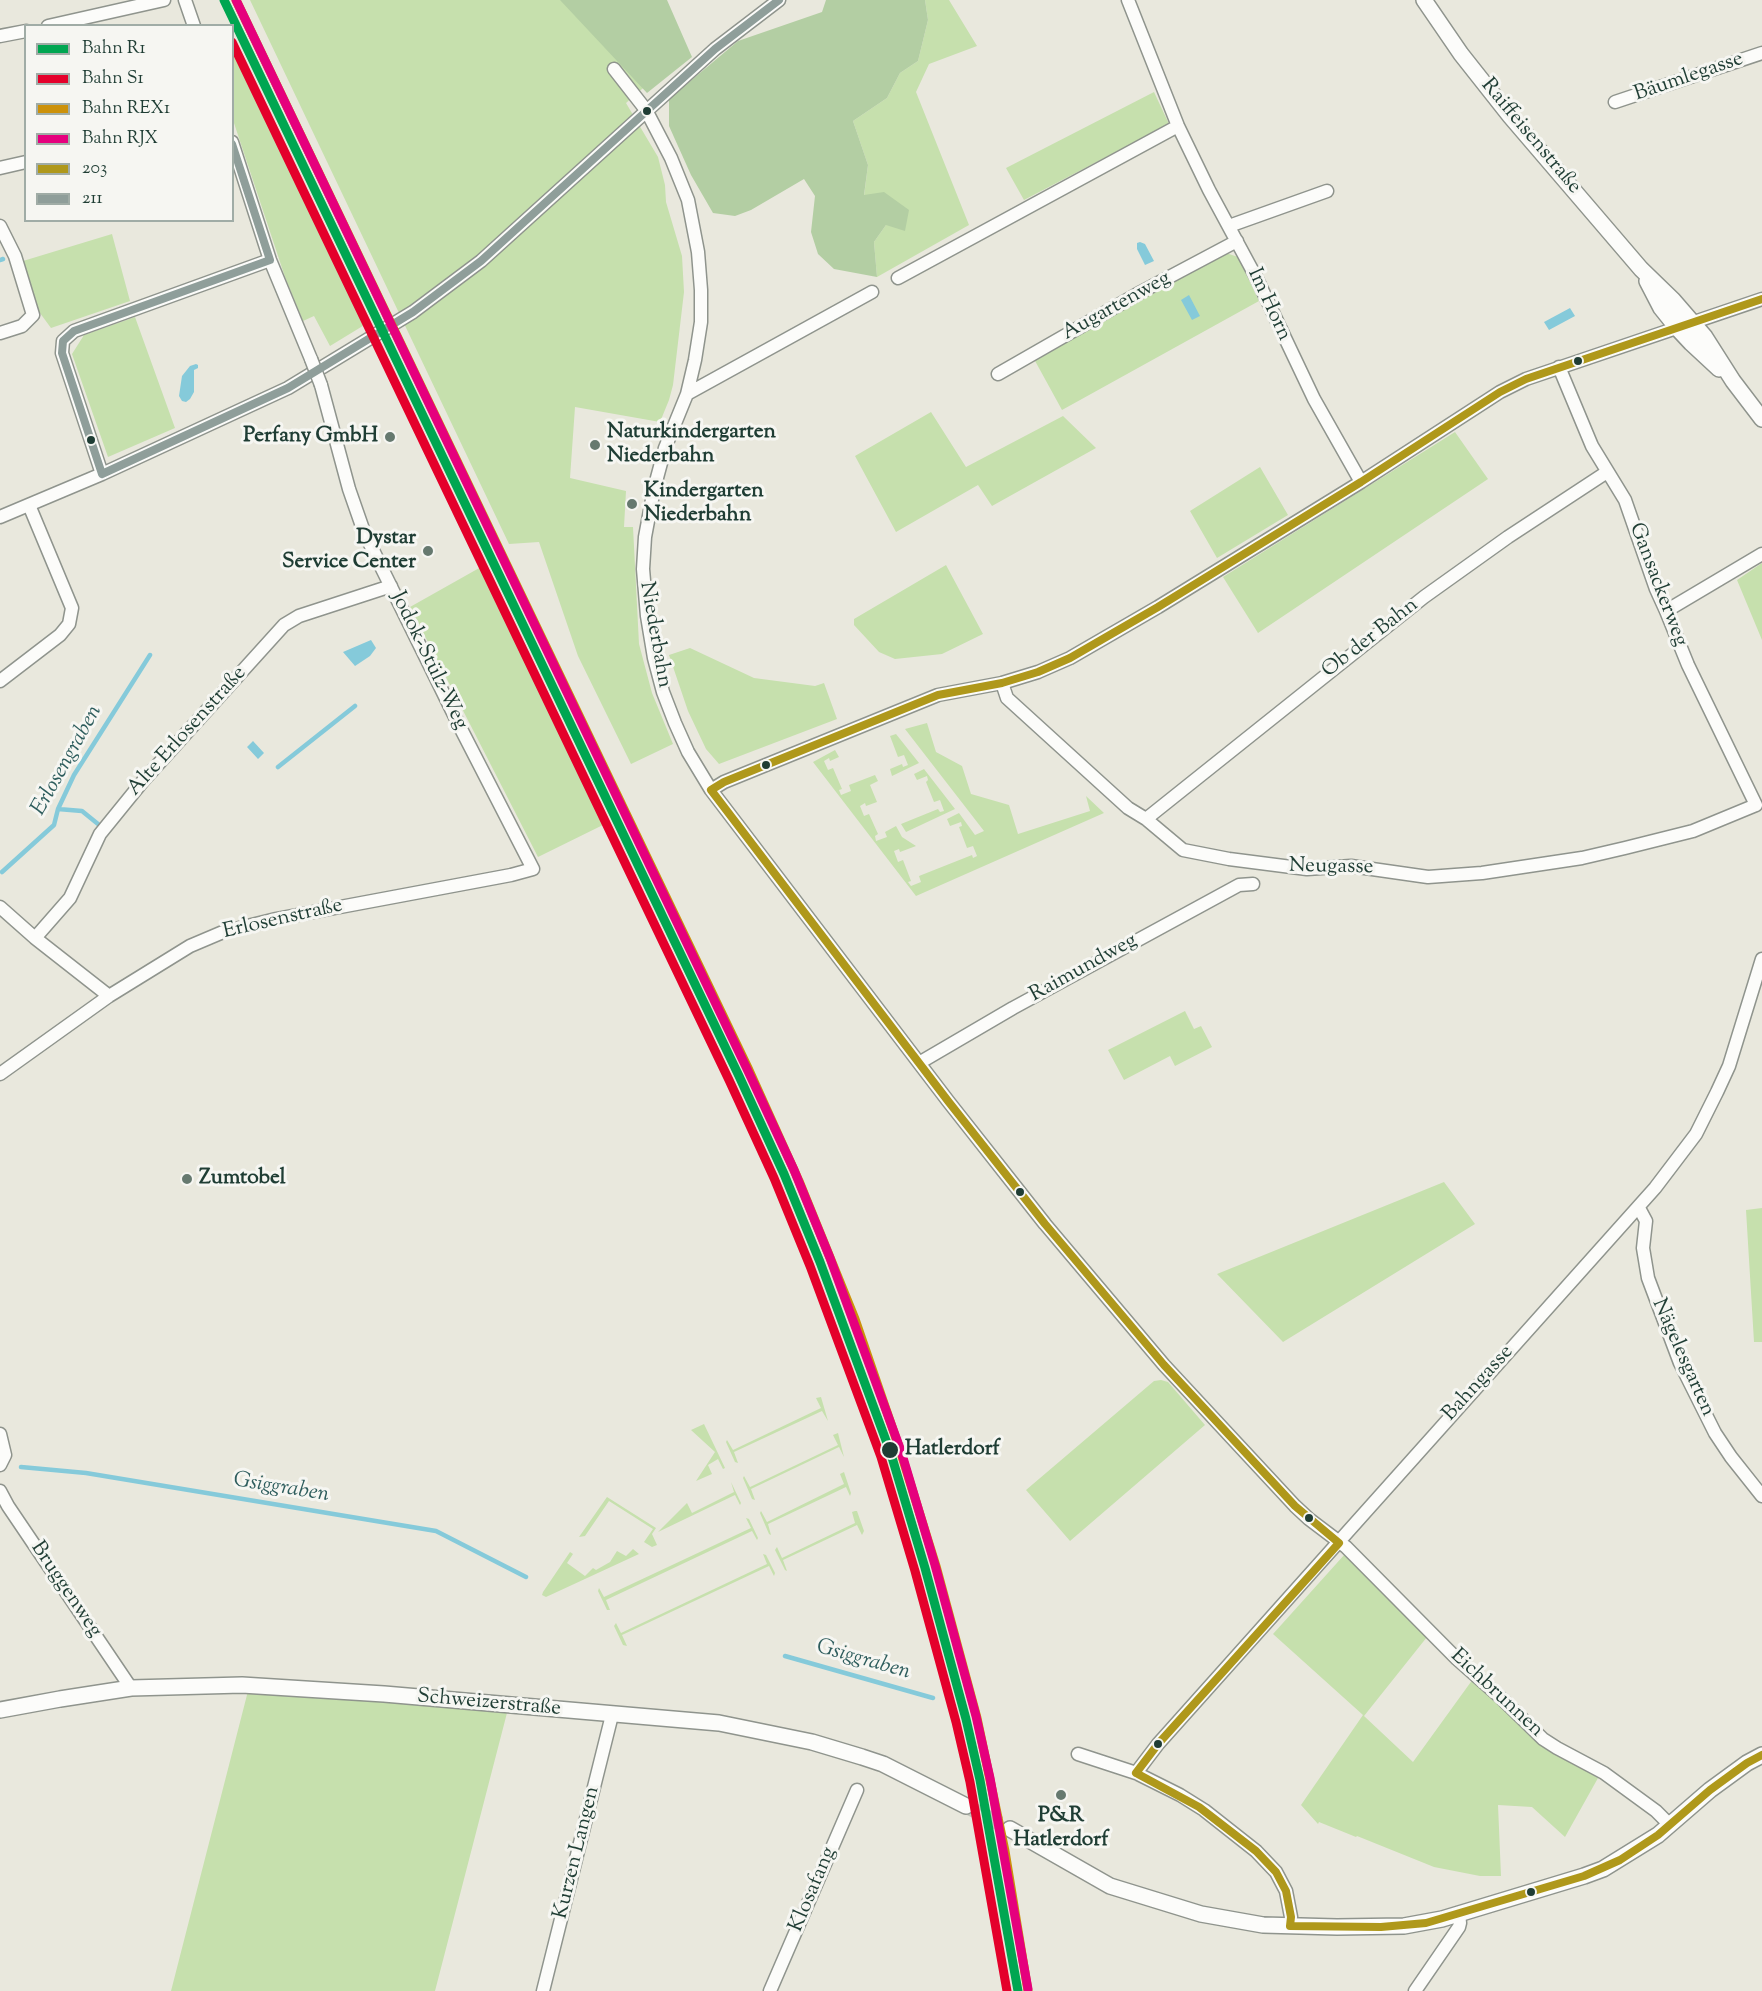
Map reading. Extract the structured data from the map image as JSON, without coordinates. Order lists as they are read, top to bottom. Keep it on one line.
{"streets":{"street":["Bäumlegasse","Raiffeisenstraße","Im Horn","Augartenweg","Gansackerweg","Niederbahn","Ob der Bahn","Jodok-Stülz-Weg","Alte Erlosenstraße","Neugasse","Erlosenstraße","Raimundweg","Nägelesgarten","Bahngasse","Bruggenweg","Eichbrunnen","Schweizerstraße","Kurzen Langen","Klosafang"]},"crossings":[["Im Horn","Augartenweg"],["Gansackerweg","Ob der Bahn"],["Gansackerweg","Neugasse"],["Niederbahn","Raimundweg"],["Niederbahn","Bahngasse"],["Niederbahn","Eichbrunnen"],["Ob der Bahn","Neugasse"],["Jodok-Stülz-Weg","Alte Erlosenstraße"],["Jodok-Stülz-Weg","Erlosenstraße"],["Nägelesgarten","Bahngasse"],["Bahngasse","Eichbrunnen"],["Bruggenweg","Schweizerstraße"],["Schweizerstraße","Kurzen Langen"]],"water":["Erlosengraben","Gsiggraben"],"places":["Perfany GmbH","Naturkindergarten Niederbahn","Kindergarten Niederbahn","Dystar Service Center","Zumtobel","Hatlerdorf","P&R Hatlerdorf"],"lines":["rail line R1","rail line REX1","rail line RJX","transit line 211","rail line S1","transit line 203"],"legend":["Bahn R1","Bahn S1","Bahn REX1","Bahn RJX","203","211"]}
